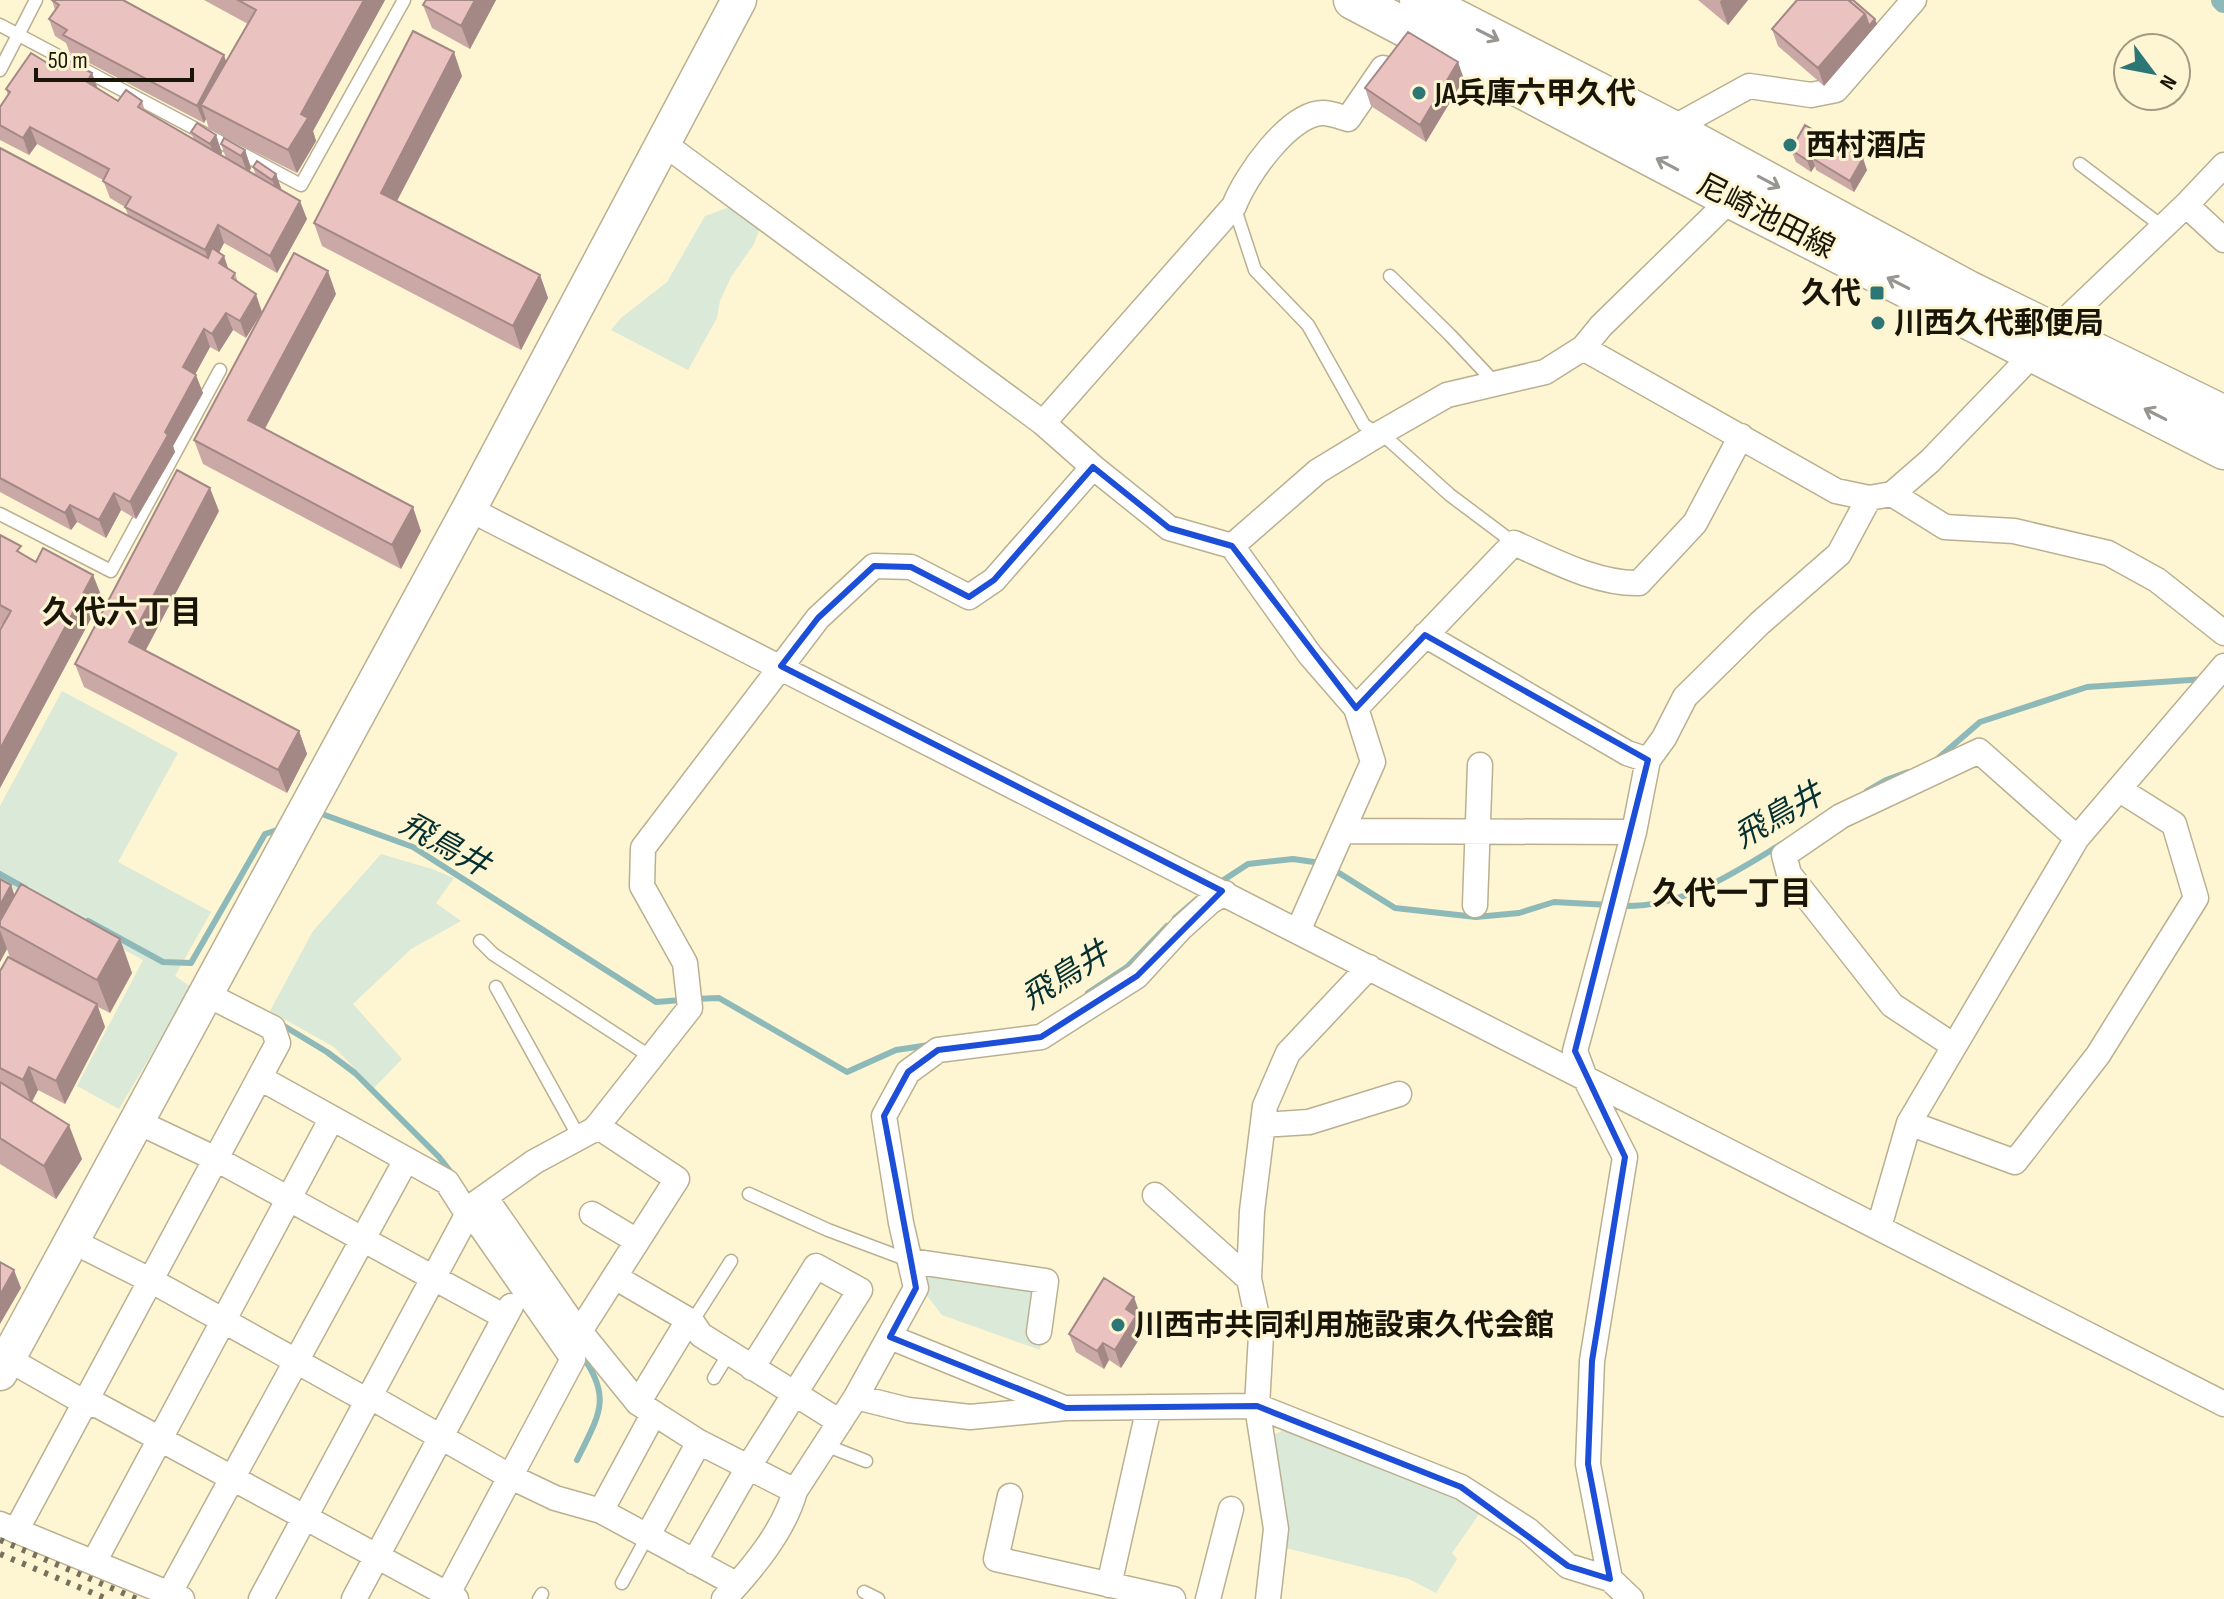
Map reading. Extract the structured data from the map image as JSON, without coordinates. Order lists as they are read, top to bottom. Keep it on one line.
{"streets":{"main road":["尼崎池田線"]},"districts":["久代六丁目","久代一丁目"],"water":["飛鳥井"],"places":{"other":["JA兵庫六甲久代","西村酒店","川西久代郵便局","川西市共同利用施設東久代会館"],"transit":["久代"]},"scale_bar":"50 m","north":"bottom right"}
